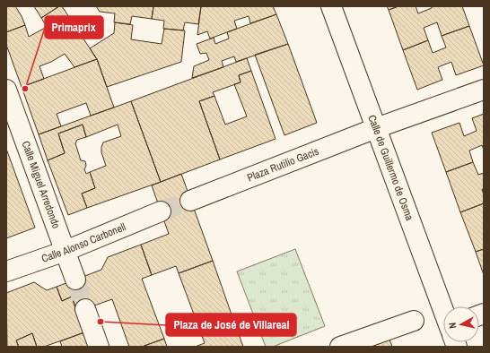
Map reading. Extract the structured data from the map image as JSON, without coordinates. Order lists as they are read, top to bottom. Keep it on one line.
{"streets":{"street":["Plaza Rutilio Gacis","Calle de Guillermo de Osma","Calle Miguel Arredondo","Calle Alonso Carbonell"]},"crossings":[["Plaza Rutilio Gacis","Calle de Guillermo de Osma"],["Calle Miguel Arredondo","Calle Alonso Carbonell"]],"places":["Primaprix","Plaza de José de Villareal"],"north":"left"}
